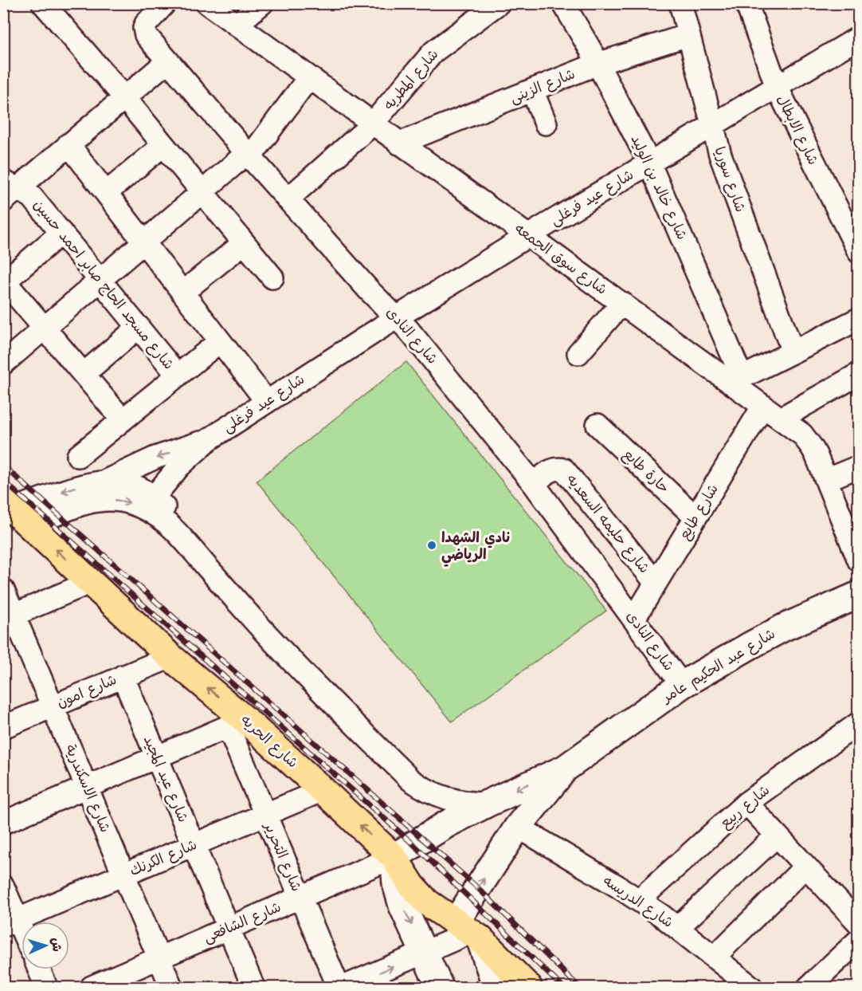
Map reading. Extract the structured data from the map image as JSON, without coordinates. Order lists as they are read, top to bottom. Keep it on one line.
{"streets":{"main road":["شارع الحريه"],"street":["شارع المطريه","شارع الزينى","شارع الابطال","شارع سوريا","شارع خالد بن الوليد","شارع عيد فرغلى","شارع سوق الجمعه","شارع مسجد الحاج صابر احمد حسين","شارع النادى","حارة طابع","شارع طايع","شارع حليمه السعديه","شارع عبد الحكيم عامر","شارع امون","شارع عبد المجيد","شارع الاسكندرية","شارع ربيع","شارع التحرير","شارع الكرنك","شارع الدريسه","شارع الشافعى"]},"crossings":[["شارع المطريه","شارع سوق الجمعه"],["شارع المطريه","شارع النادى"],["شارع الزينى","شارع سوريا"],["شارع الزينى","شارع خالد بن الوليد"],["شارع الزينى","شارع سوق الجمعه"],["شارع الابطال","شارع عيد فرغلى"],["شارع سوريا","شارع عيد فرغلى"],["شارع خالد بن الوليد","شارع عيد فرغلى"],["شارع خالد بن الوليد","شارع سوق الجمعه"],["شارع عيد فرغلى","شارع سوق الجمعه"],["شارع عيد فرغلى","شارع النادى"],["شارع سوق الجمعه","شارع طايع"],["شارع النادى","شارع طايع"],["شارع النادى","شارع حليمه السعديه"],["شارع النادى","شارع عبد الحكيم عامر"],["حارة طابع","شارع طايع"],["شارع طايع","شارع حليمه السعديه"],["شارع عبد الحكيم عامر","شارع الحريه"],["شارع عبد الحكيم عامر","شارع الدريسه"],["شارع عبد الحكيم عامر","شارع الشافعى"],["شارع امون","شارع الحريه"],["شارع امون","شارع عبد المجيد"],["شارع امون","شارع الاسكندرية"],["شارع الحريه","شارع التحرير"],["شارع الحريه","شارع الكرنك"],["شارع الحريه","شارع الشافعى"],["شارع عبد المجيد","شارع الكرنك"],["شارع عبد المجيد","شارع الشافعى"],["شارع الاسكندرية","شارع الكرنك"],["شارع الاسكندرية","شارع الشافعى"],["شارع ربيع","شارع الدريسه"],["شارع التحرير","شارع الكرنك"],["شارع التحرير","شارع الشافعى"]],"one_way":["شارع الحريه"],"places":["نادي الشهدا الرياضي"],"north":"right"}
